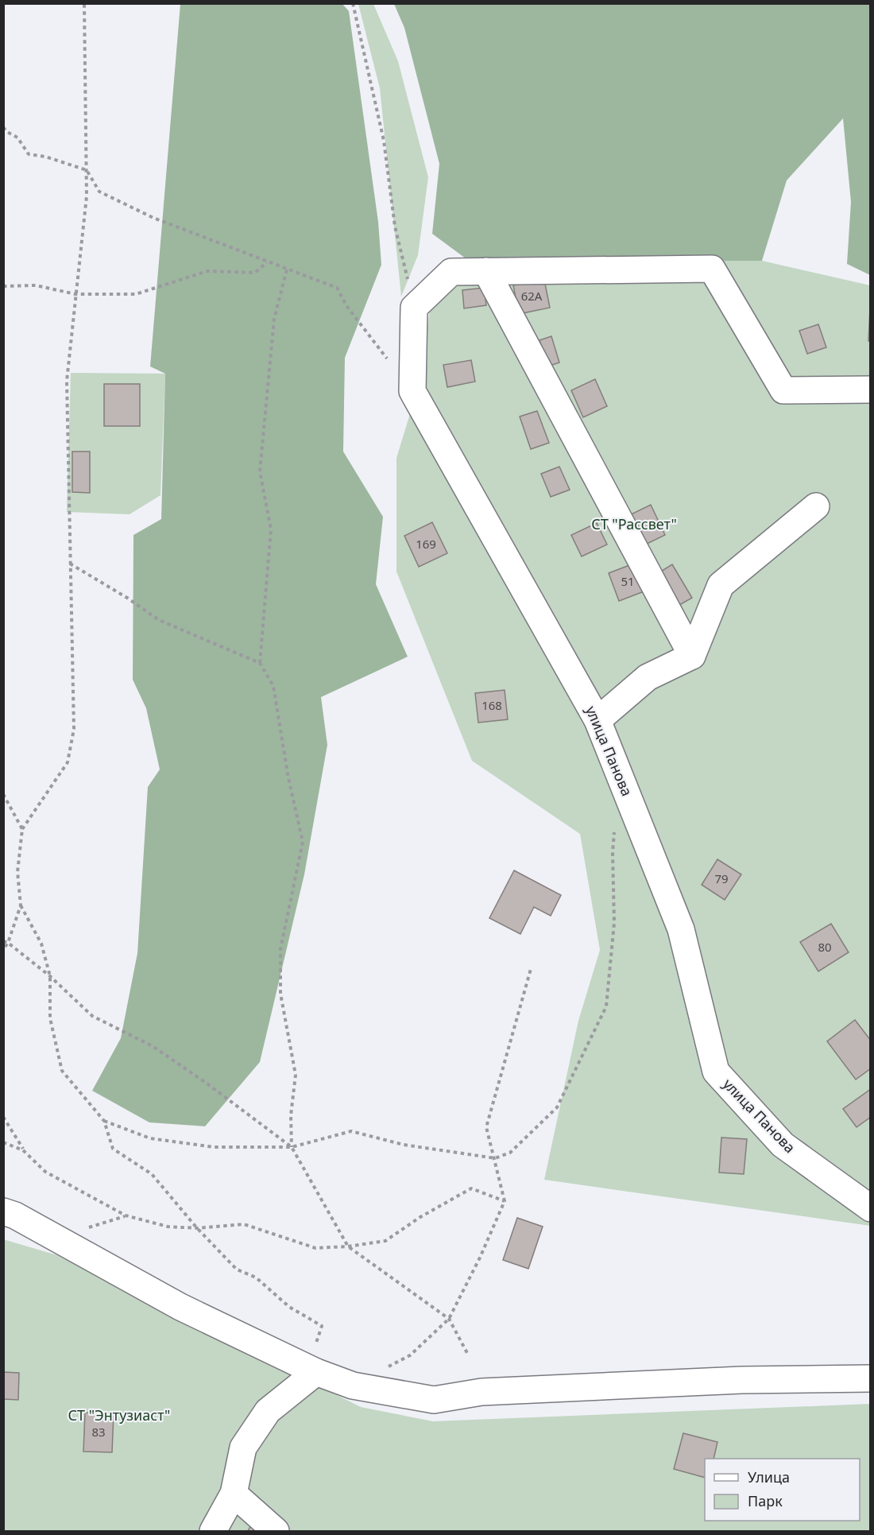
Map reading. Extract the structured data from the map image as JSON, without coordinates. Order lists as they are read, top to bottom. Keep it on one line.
{"streets":{"street":["улица Панова"]},"parks":["СТ \"Рассвет\"","СТ \"Энтузиаст\""],"house_numbers":["62А","169","51","168","79","80","83"],"legend":["Улица","Парк"]}
